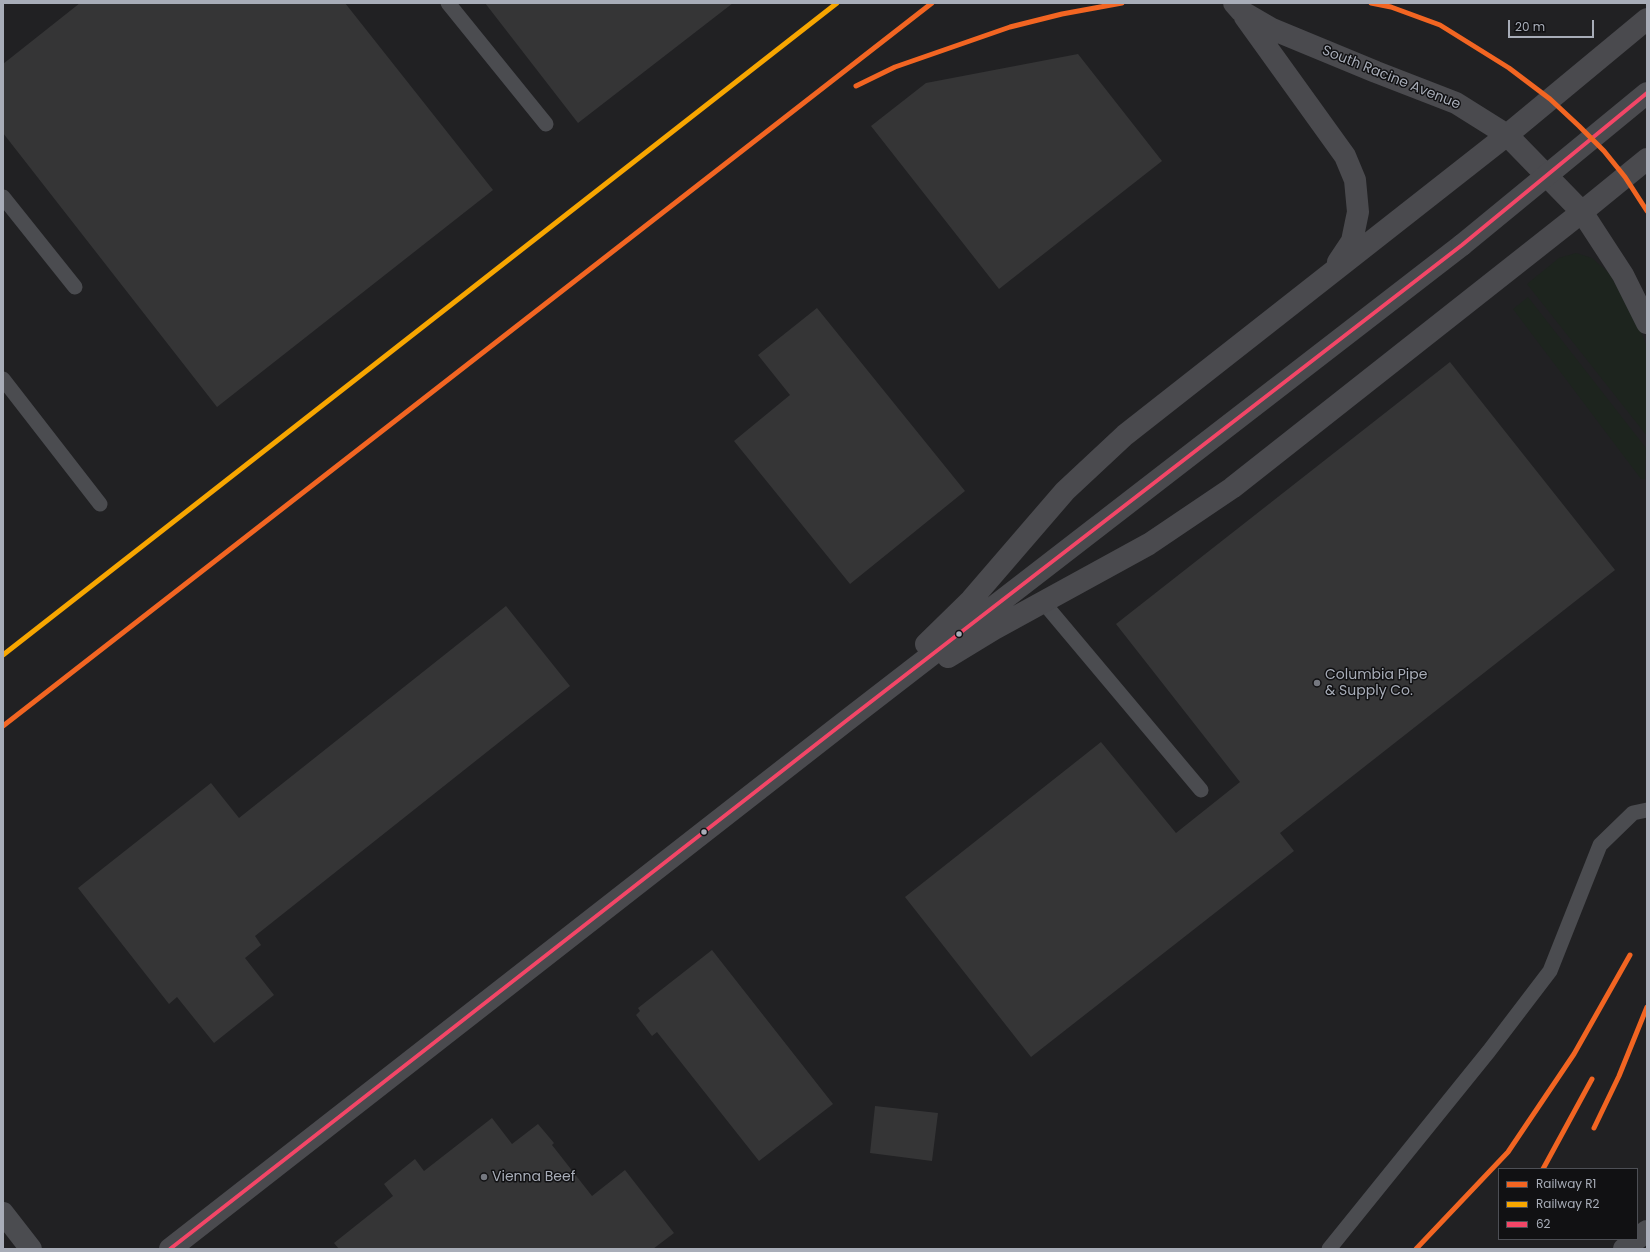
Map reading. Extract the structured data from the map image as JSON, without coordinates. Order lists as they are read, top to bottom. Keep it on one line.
{"streets":{"main road":["South Racine Avenue"]},"places":["Columbia Pipe & Supply Co.","Vienna Beef"],"lines":["rail line R1","rail line R2","transit line 62"],"legend":["Railway R1","Railway R2","62"],"scale_bar":"20 m"}
